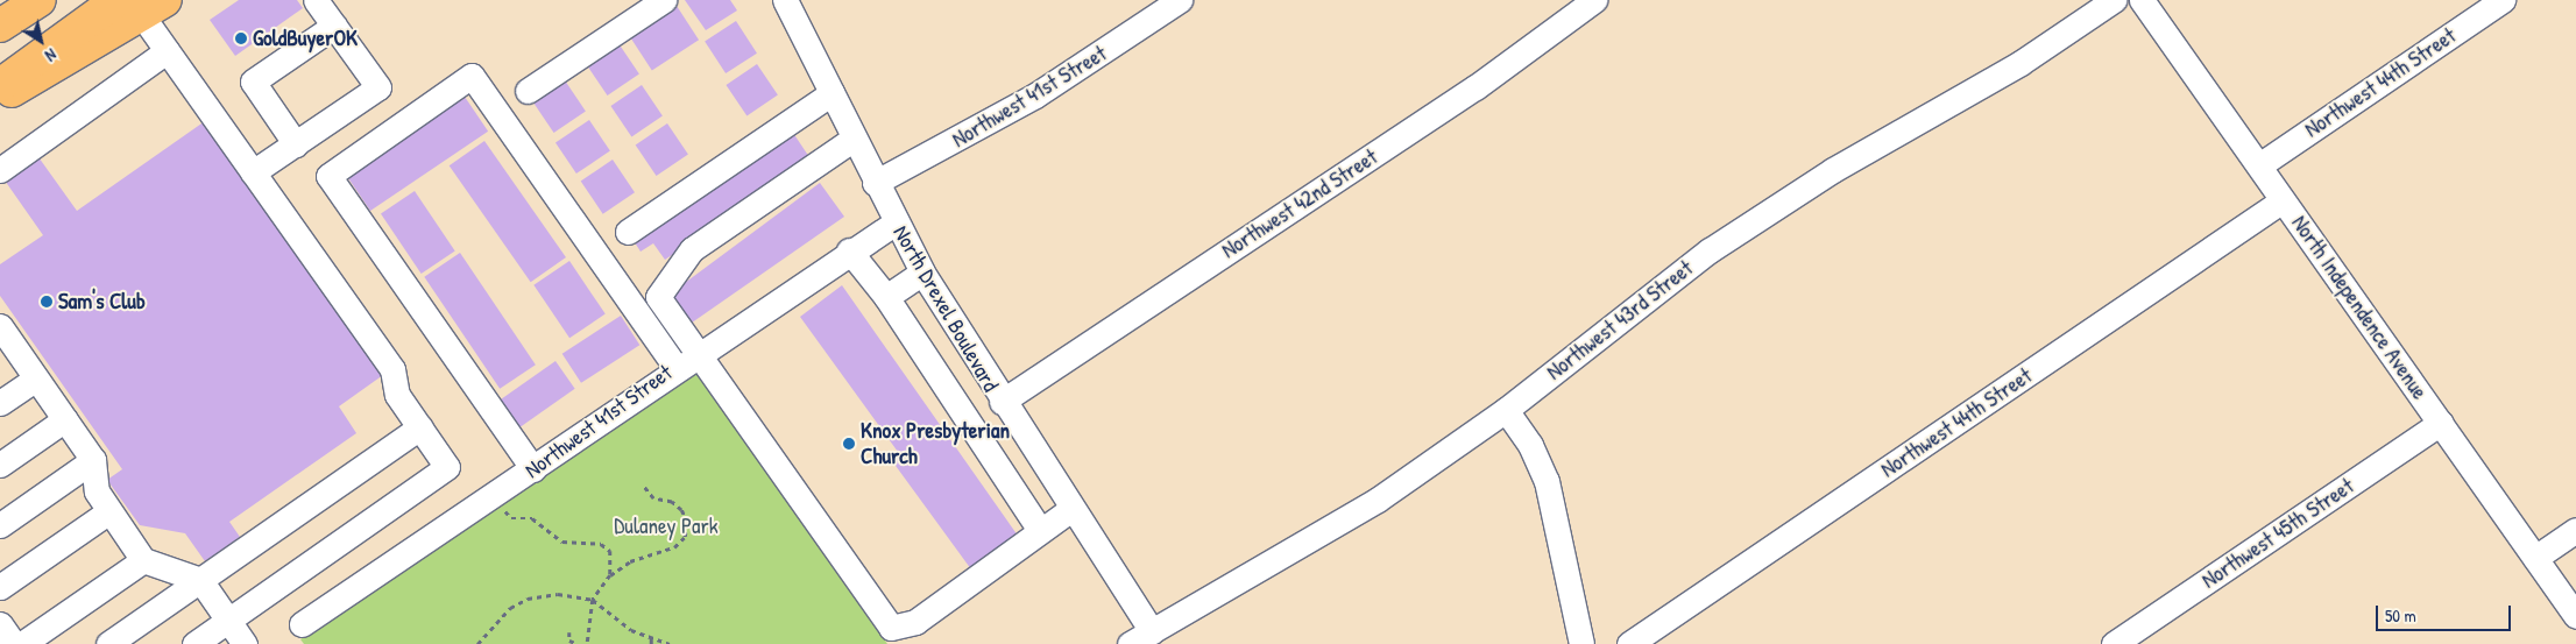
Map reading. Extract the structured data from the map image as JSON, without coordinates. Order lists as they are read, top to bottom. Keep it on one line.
{"streets":{"street":["Northwest 44th Street","Northwest 41st Street","Northwest 42nd Street","North Independence Avenue","North Drexel Boulevard","Northwest 43rd Street","Northwest 45th Street"]},"crossings":[["Northwest 44th Street","North Independence Avenue"],["Northwest 41st Street","North Drexel Boulevard"],["Northwest 42nd Street","North Drexel Boulevard"],["North Independence Avenue","Northwest 45th Street"],["North Drexel Boulevard","Northwest 43rd Street"]],"parks":["Dulaney Park"],"places":["GoldBuyerOK","Sam's Club","Knox Presbyterian Church"],"scale_bar":"50 m","north":"bottom right"}
